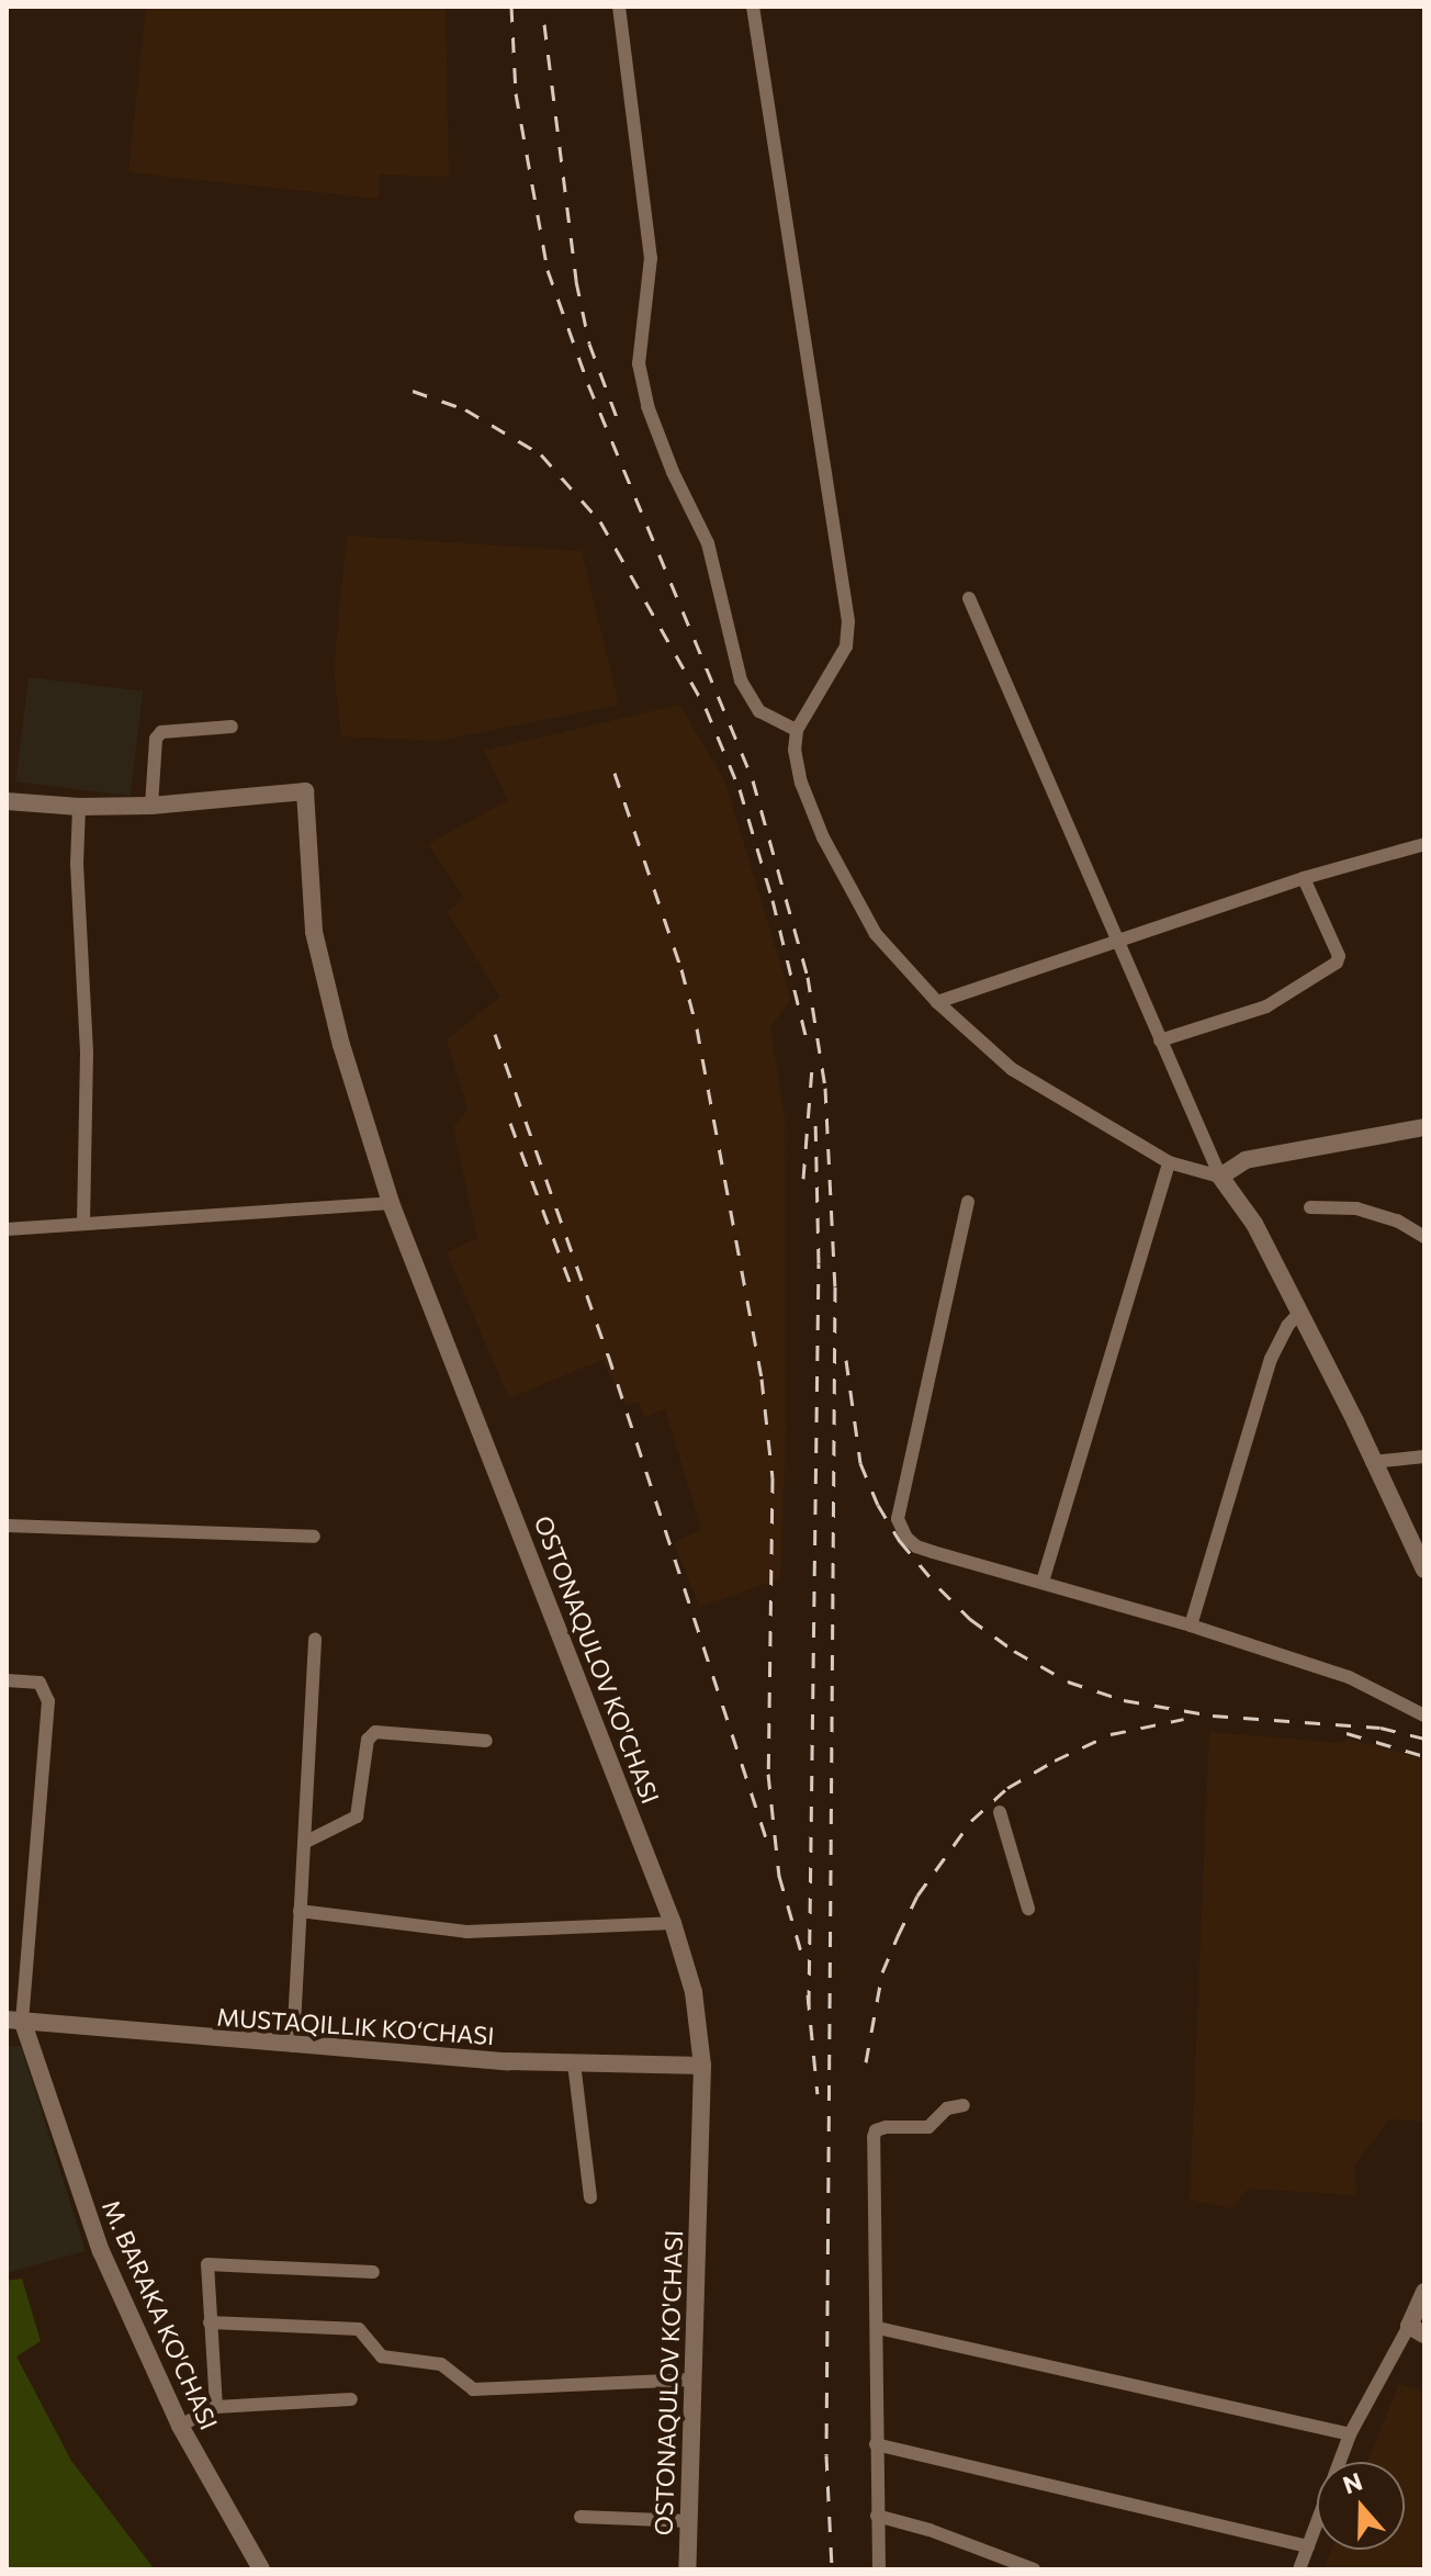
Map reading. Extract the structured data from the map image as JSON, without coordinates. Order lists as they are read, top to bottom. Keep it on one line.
{"streets":{"street":["OSTONAQULOV KO'CHASI","MUSTAQILLIK KO‘CHASI","M. BARAKA KO'CHASI"]},"crossings":[["OSTONAQULOV KO'CHASI","MUSTAQILLIK KO‘CHASI"],["MUSTAQILLIK KO‘CHASI","M. BARAKA KO'CHASI"]],"north":"top"}
